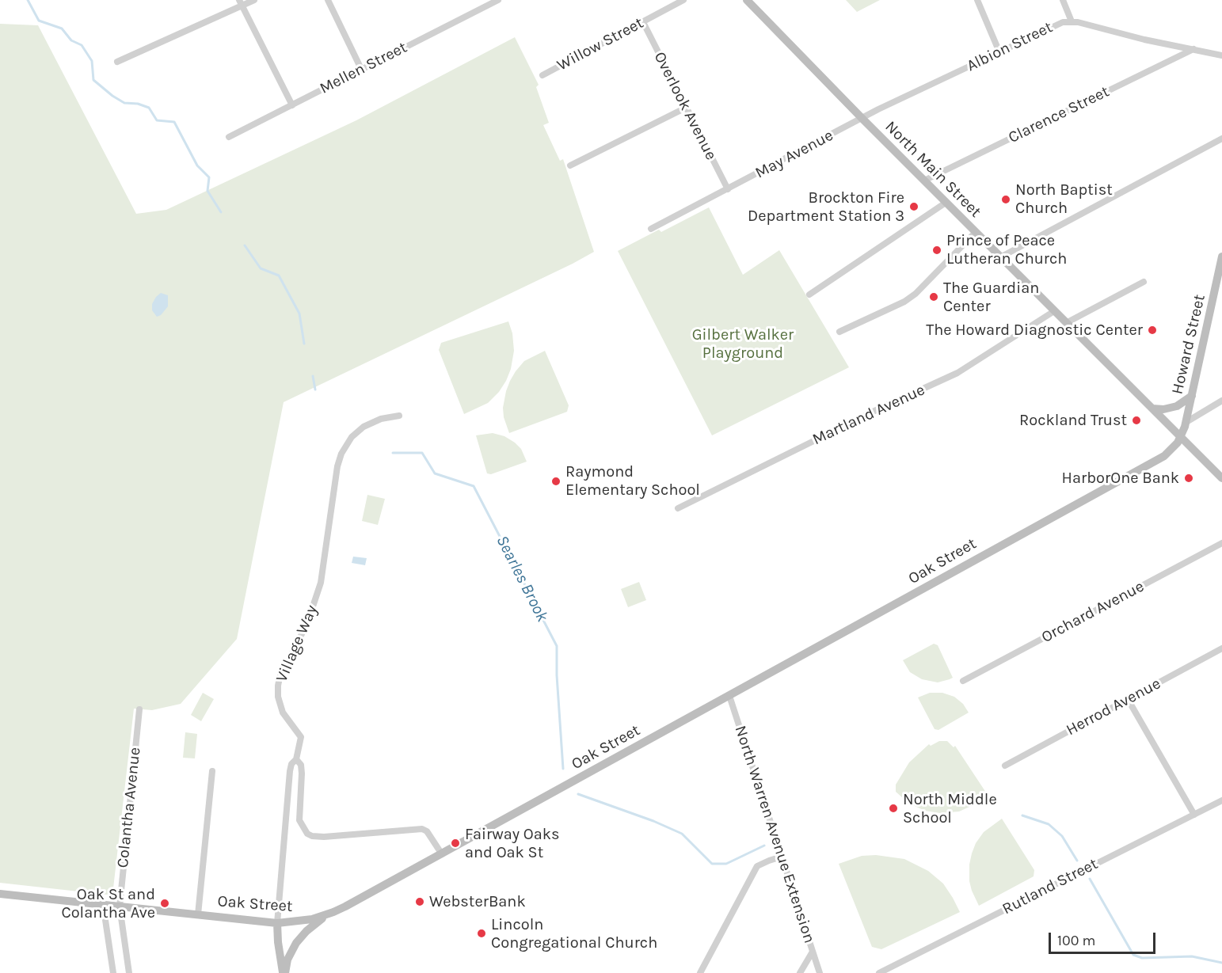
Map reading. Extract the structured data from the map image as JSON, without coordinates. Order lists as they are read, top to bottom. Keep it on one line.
{"streets":{"main road":["North Main Street","Howard Street","Oak Street"],"street":["Willow Street","Albion Street","Mellen Street","Overlook Avenue","Clarence Street","May Avenue","Martland Avenue","Orchard Avenue","Village Way","Herrod Avenue","Colantha Avenue","North Warren Avenue Extension","Rutland Street"]},"crossings":[["Willow Street","Overlook Avenue"],["Albion Street","Clarence Street"],["Albion Street","May Avenue"],["Albion Street","North Main Street"],["Overlook Avenue","May Avenue"],["Clarence Street","North Main Street"],["May Avenue","North Main Street"],["North Main Street","Howard Street"],["North Main Street","Martland Avenue"],["North Main Street","Oak Street"],["Howard Street","Oak Street"],["Oak Street","Village Way"],["Oak Street","Colantha Avenue"],["Oak Street","North Warren Avenue Extension"]],"water":["Searles Brook"],"parks":["Gilbert Walker Playground"],"places":["North Baptist Church","Brockton Fire Department Station 3","Prince of Peace Lutheran Church","The Guardian Center","The Howard Diagnostic Center","Rockland Trust","HarborOne Bank","Raymond Elementary School","North Middle School","Fairway Oaks and Oak St","WebsterBank","Oak St and Colantha Ave","Lincoln Congregational Church"],"scale_bar":"100 m"}
